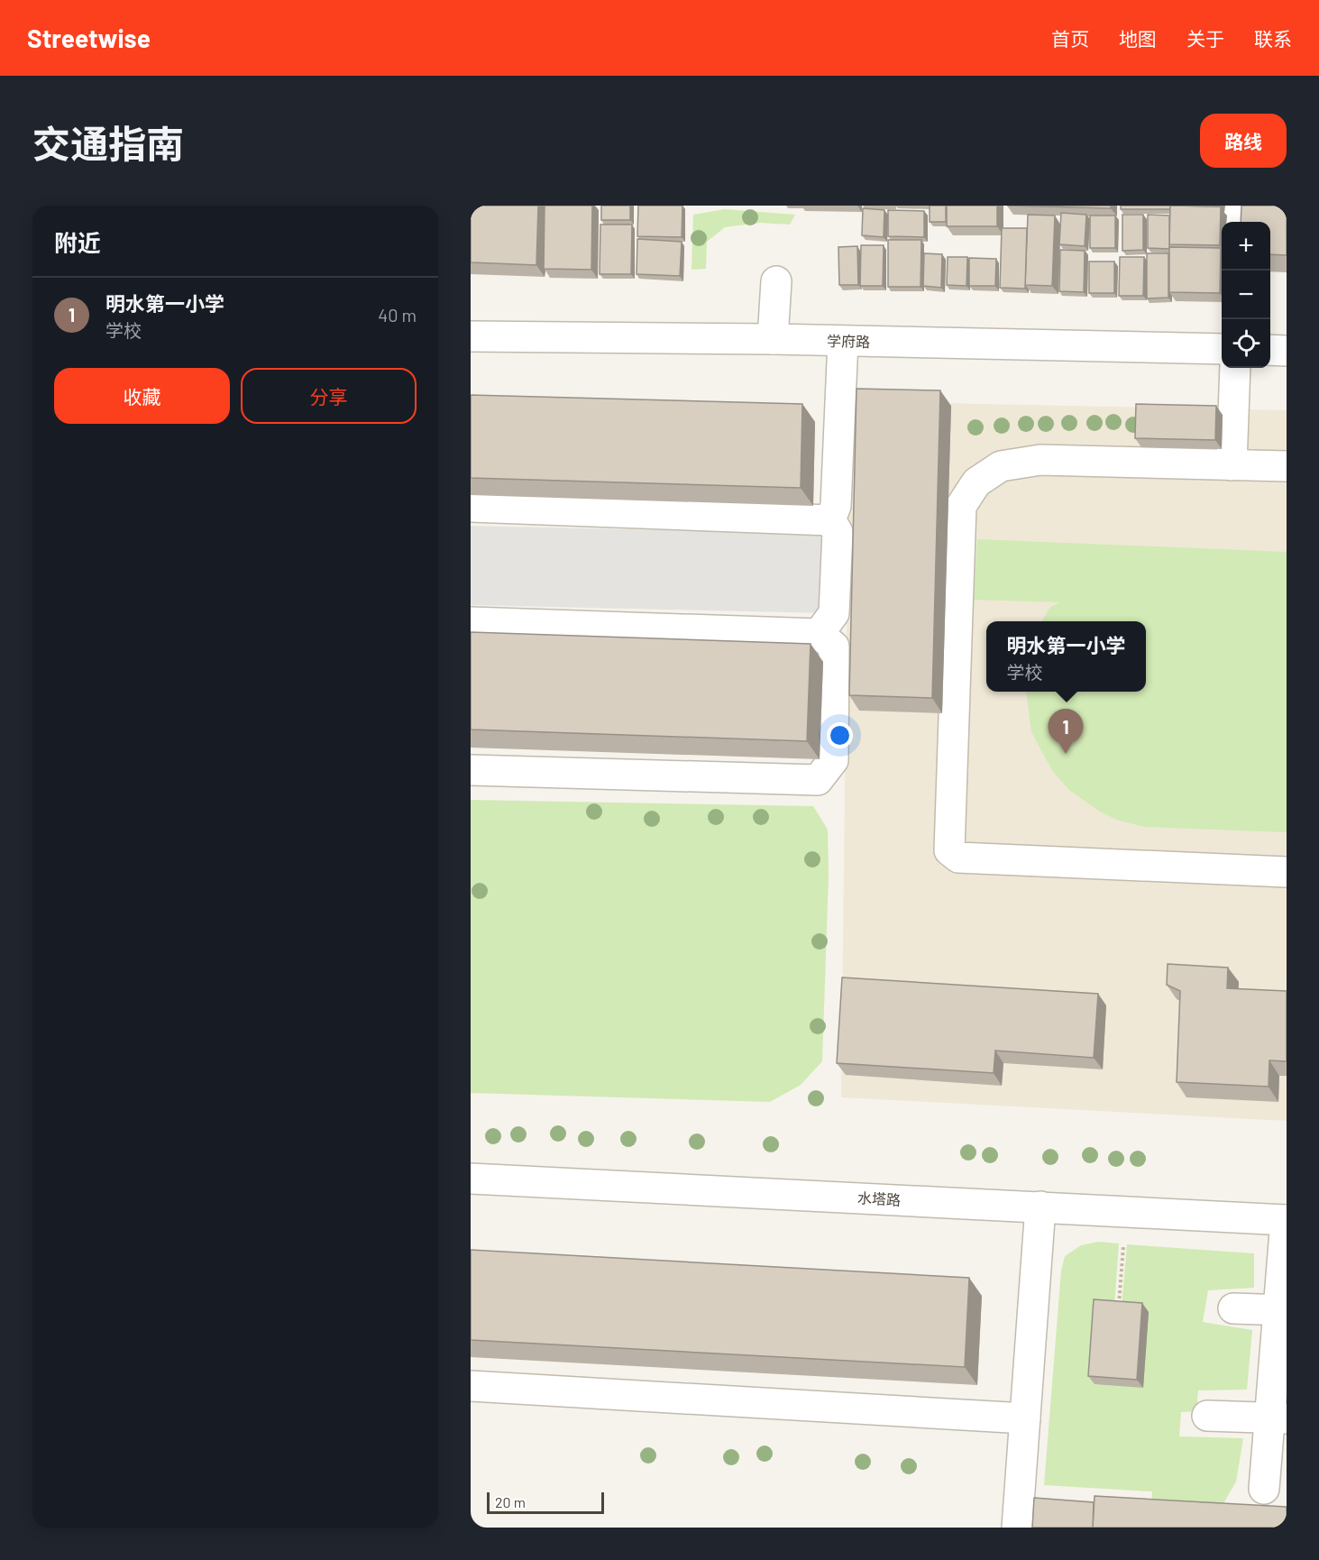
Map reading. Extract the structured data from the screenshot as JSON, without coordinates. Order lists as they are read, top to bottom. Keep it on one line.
{"streets":{"street":["学府路","水塔路"]},"scale_bar":"20 m","page":{"header":"Streetwise","nav":["首页","地图","关于","联系"],"title":"交通指南","buttons":["路线",["收藏","分享"]],"heading":"附近","map_buttons":["+","−"],"list":[{"mark":"1","name":"明水第一小学","note":"学校","value":"40 m"}],"popup":["明水第一小学","学校"],"pins":"1","scale":"20 m"}}
